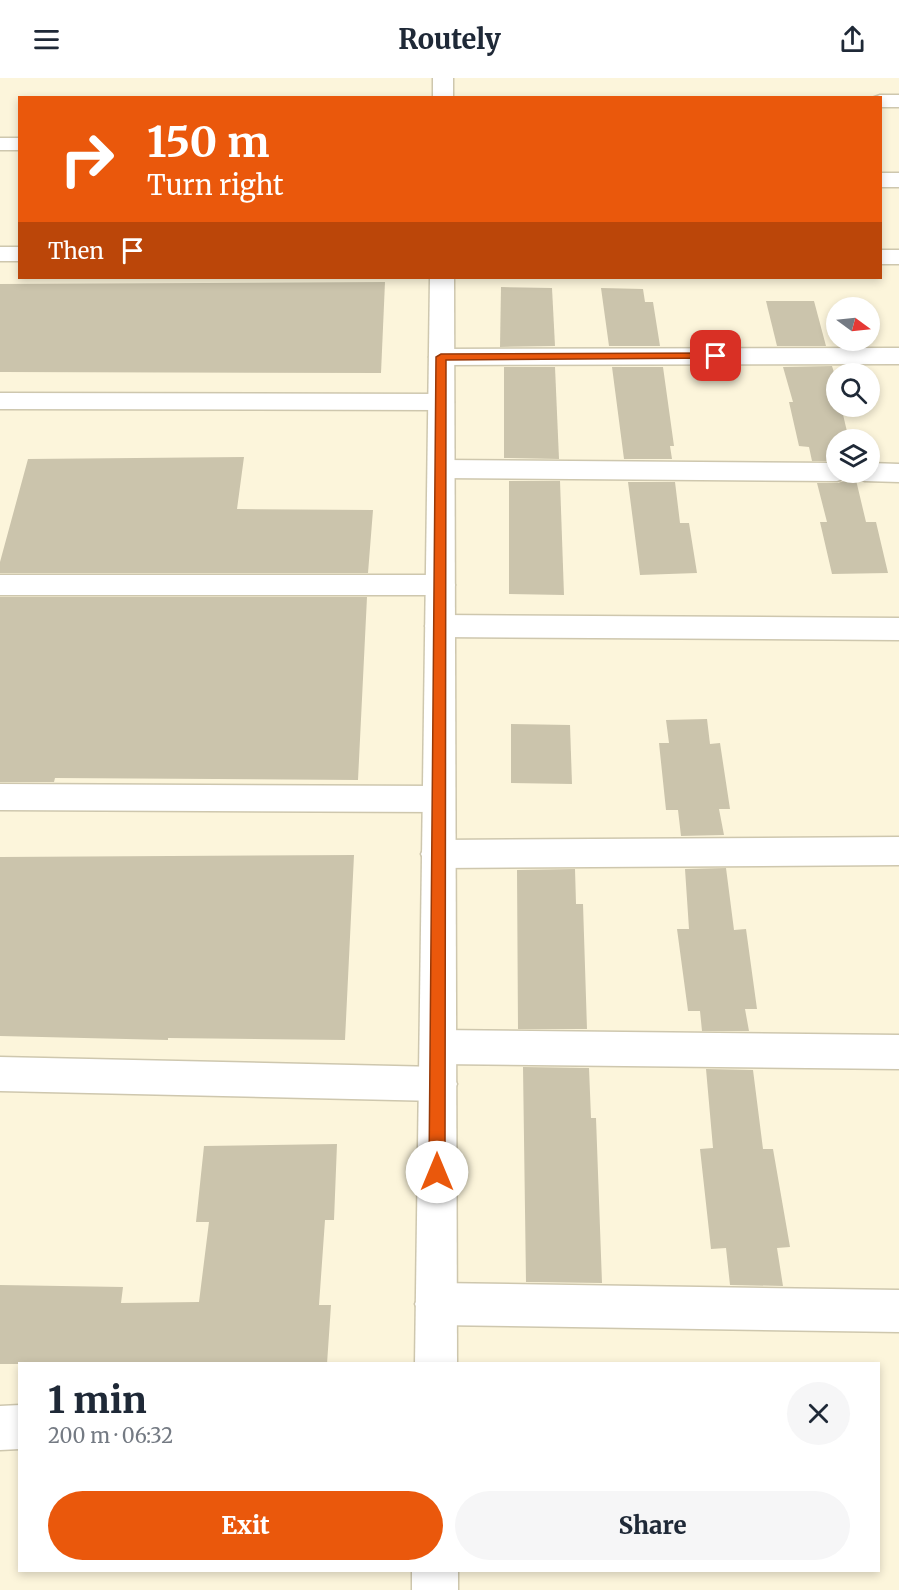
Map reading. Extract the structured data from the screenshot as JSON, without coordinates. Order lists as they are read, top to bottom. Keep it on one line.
{"north":"right","page":{"header":"Routely","turn":["150 m","Turn right"],"then":"Then","heading":["1 min","200 m · 06:32"],"buttons":["Exit","Share"]}}
